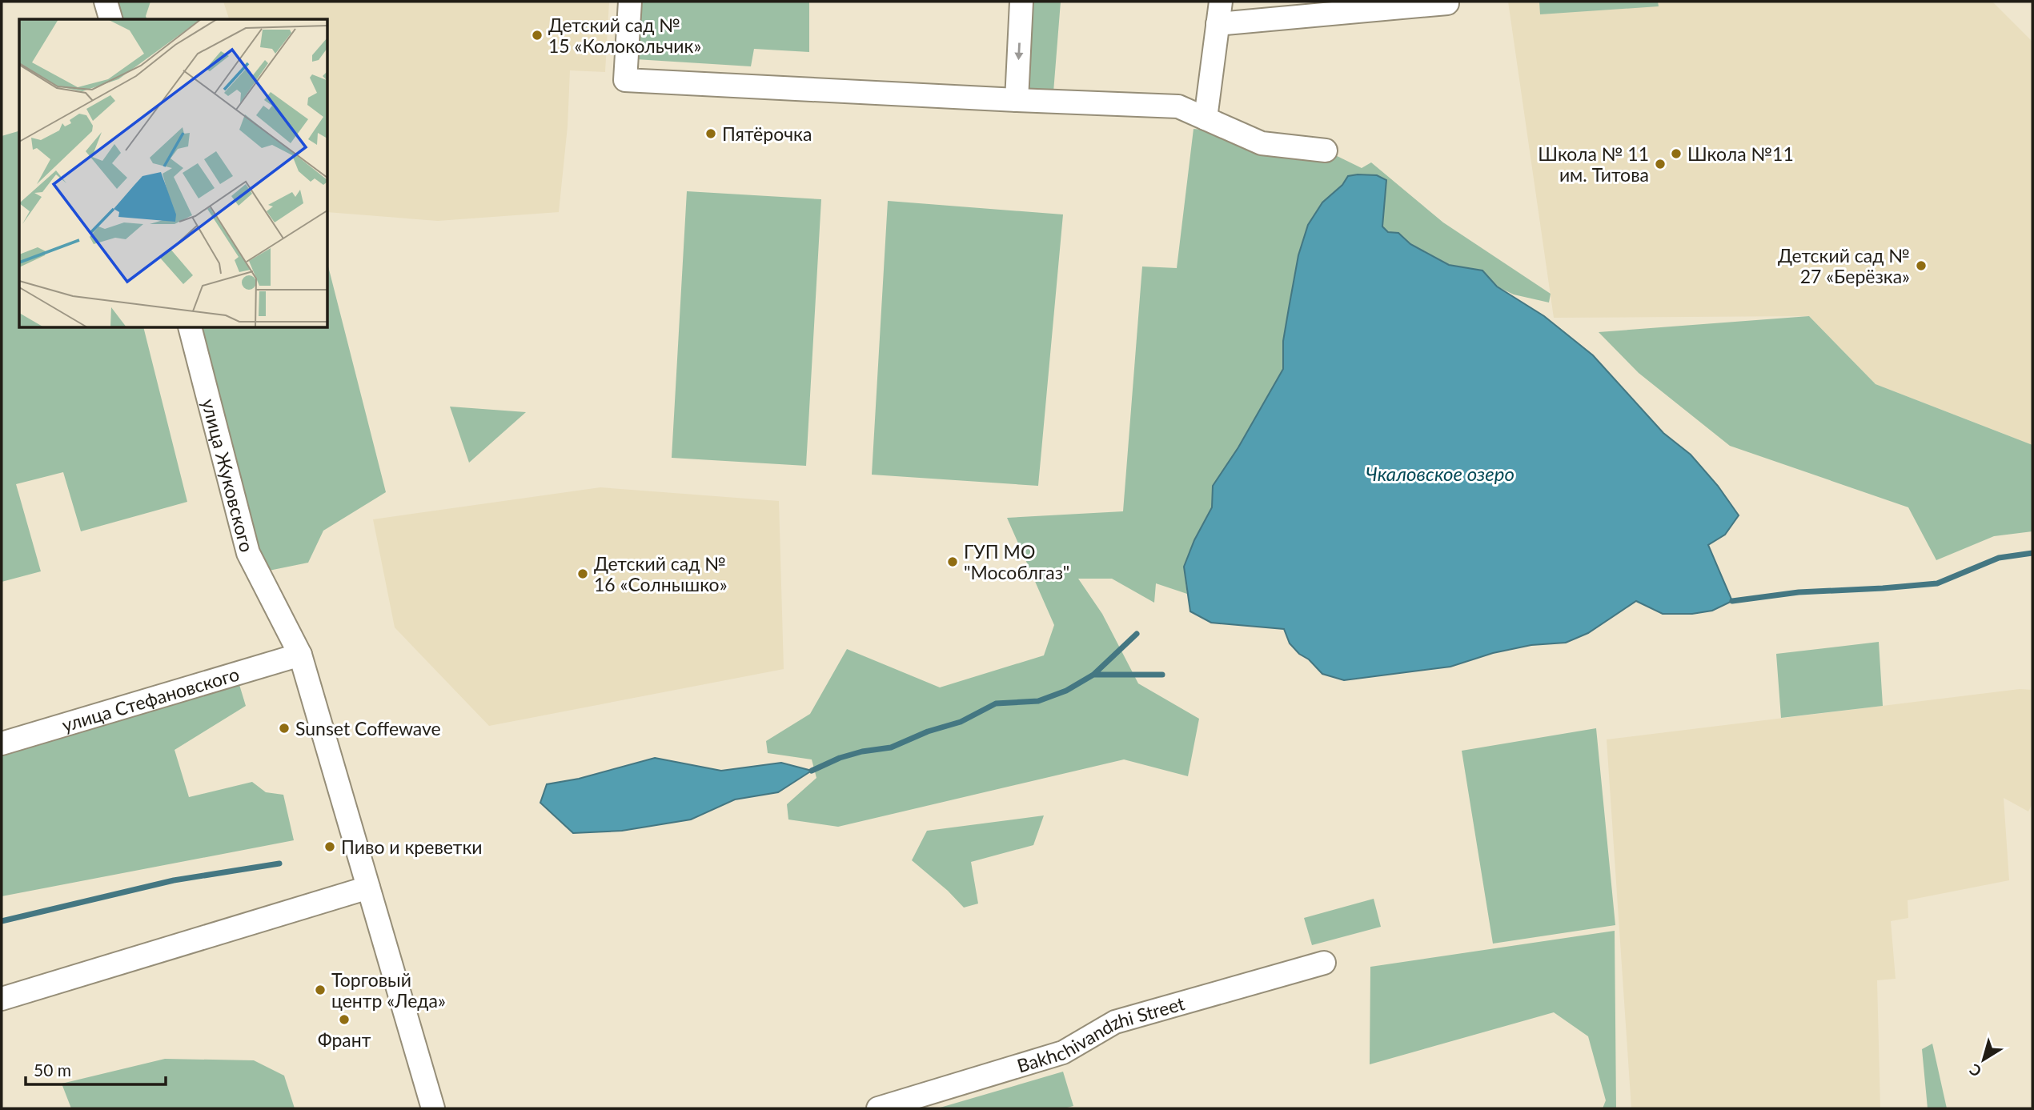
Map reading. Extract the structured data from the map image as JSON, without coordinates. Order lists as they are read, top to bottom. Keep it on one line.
{"streets":{"street":["улица Жуковского","улица Стефановского","Bakhchivandzhi Street"]},"crossings":[["улица Жуковского","улица Стефановского"]],"water":["Чкаловское озеро"],"places":["Детский сад № 15 «Колокольчик»","Пятёрочка","Школа №11","Школа № 11 им. Титова","Детский сад № 27 «Берёзка»","ГУП МО \"Мособлгаз\"","Детский сад № 16 «Солнышко»","Sunset Coffewave","Пиво и креветки","Торговый центр «Леда»","Франт"],"scale_bar":"50 m","north":"bottom left"}
